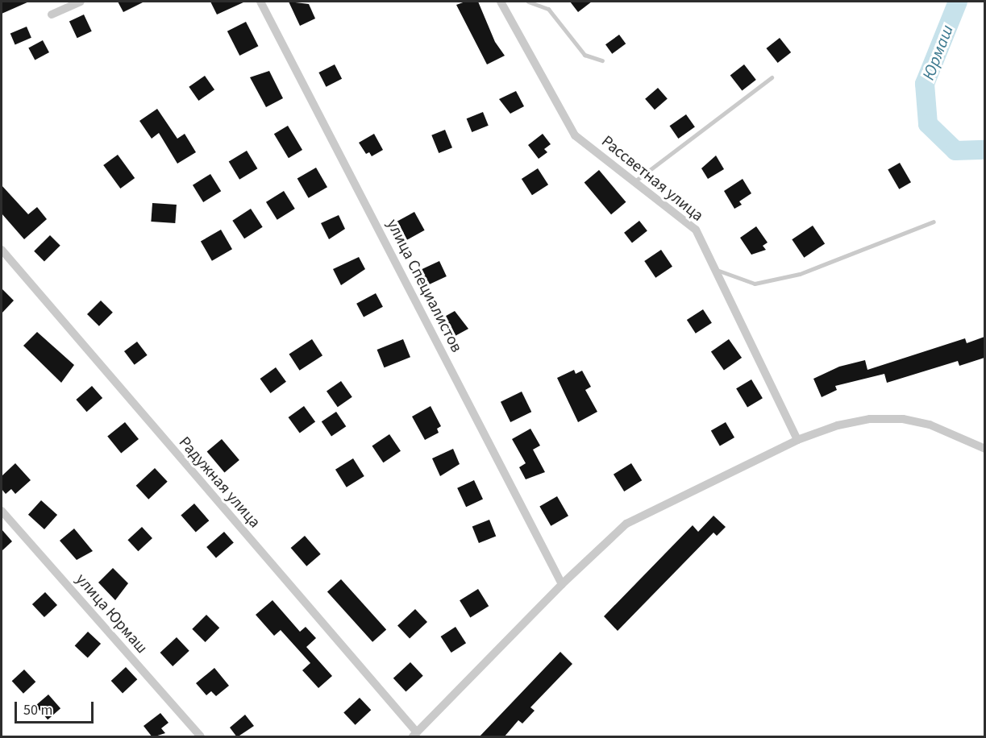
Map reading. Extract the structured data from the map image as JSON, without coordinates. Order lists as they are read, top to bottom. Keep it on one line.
{"streets":{"street":["Рассветная улица","улица Специалистов","Радужная улица","улица Юрмаш"]},"water":["Юрмаш"],"scale_bar":"50 m"}
